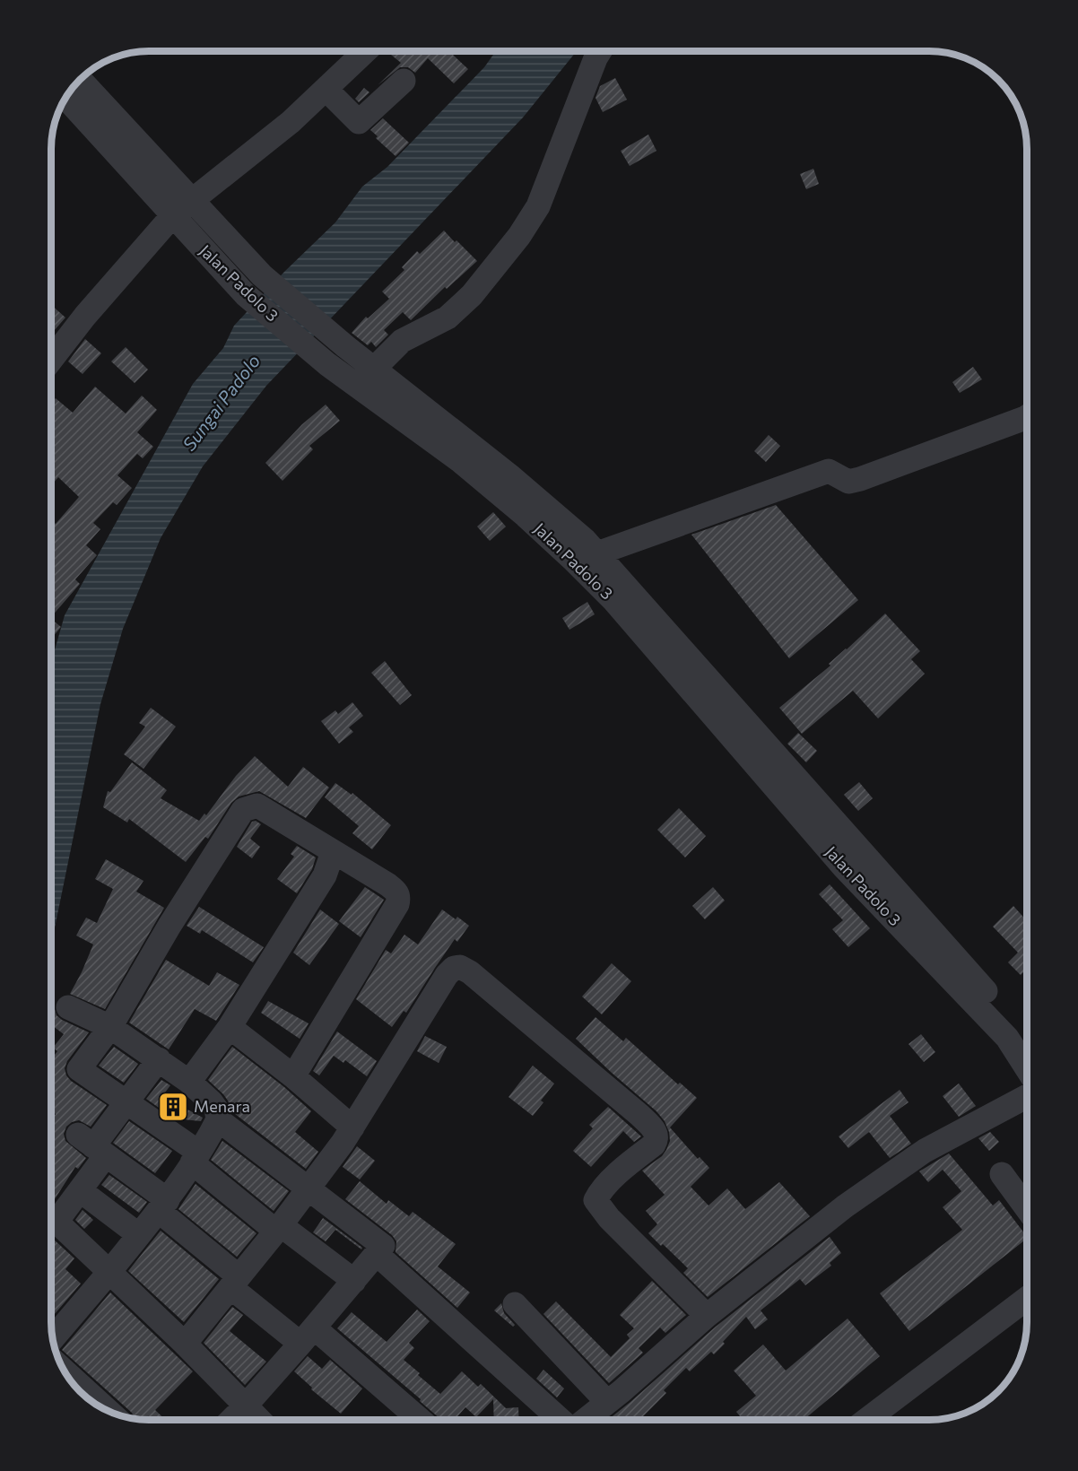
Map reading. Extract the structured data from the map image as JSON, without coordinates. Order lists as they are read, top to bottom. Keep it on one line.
{"streets":{"street":["Jalan Padolo 3"]},"water":["Sungai Padolo"],"places":{"building":["Menara"]}}
